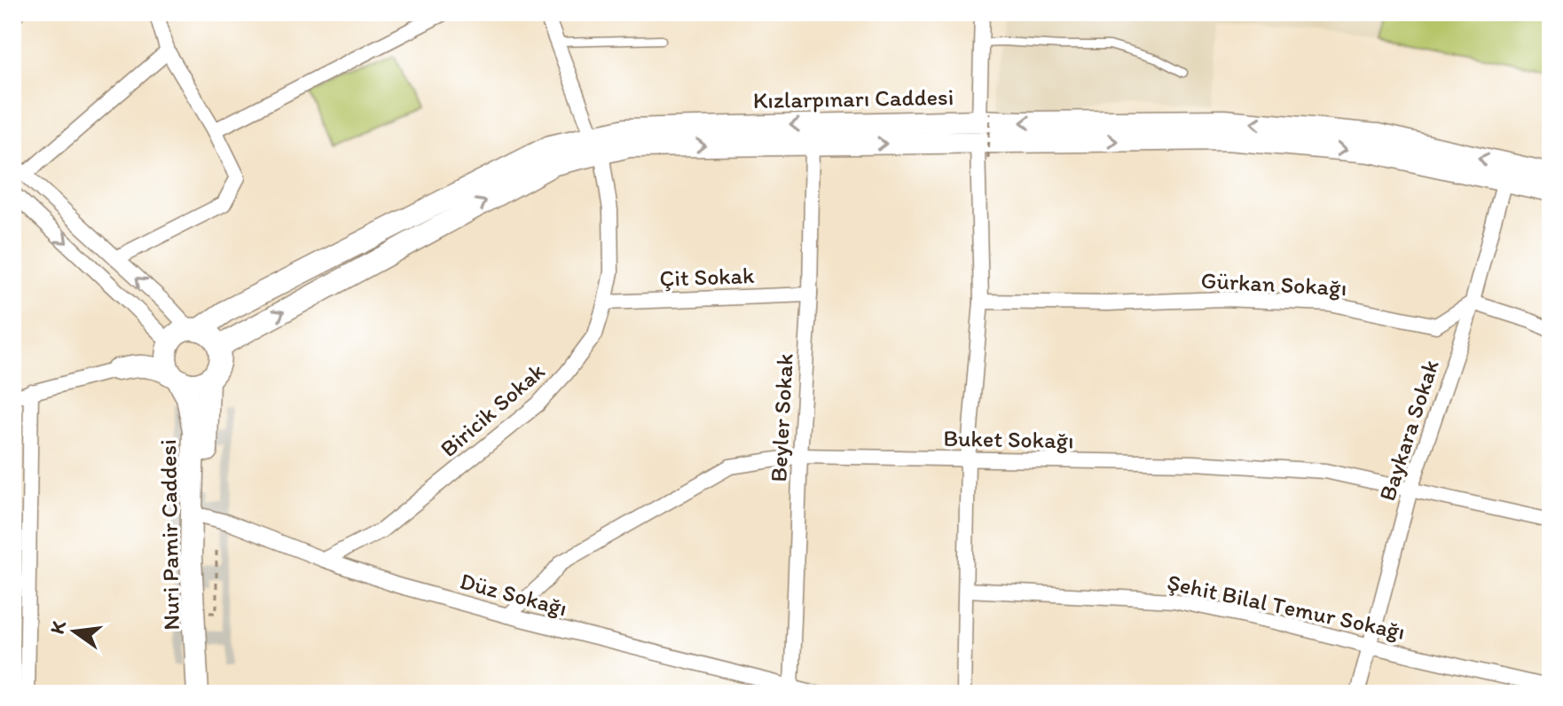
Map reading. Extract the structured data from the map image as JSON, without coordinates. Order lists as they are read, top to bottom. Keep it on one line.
{"streets":{"main road":["Kızlarpınarı Caddesi","Nuri Pamir Caddesi"],"street":["Çit Sokak","Gürkan Sokağı","Biricik Sokak","Beyler Sokak","Baykara Sokak","Buket Sokağı","Düz Sokağı","Şehit Bilal Temur Sokağı"]},"crossings":[["Kızlarpınarı Caddesi","Biricik Sokak"],["Kızlarpınarı Caddesi","Beyler Sokak"],["Kızlarpınarı Caddesi","Baykara Sokak"],["Kızlarpınarı Caddesi","Nuri Pamir Caddesi"],["Çit Sokak","Biricik Sokak"],["Çit Sokak","Beyler Sokak"],["Gürkan Sokağı","Baykara Sokak"],["Biricik Sokak","Düz Sokağı"],["Beyler Sokak","Buket Sokağı"],["Beyler Sokak","Düz Sokağı"],["Baykara Sokak","Buket Sokağı"],["Baykara Sokak","Şehit Bilal Temur Sokağı"],["Buket Sokağı","Düz Sokağı"],["Nuri Pamir Caddesi","Düz Sokağı"]],"north":"left"}
